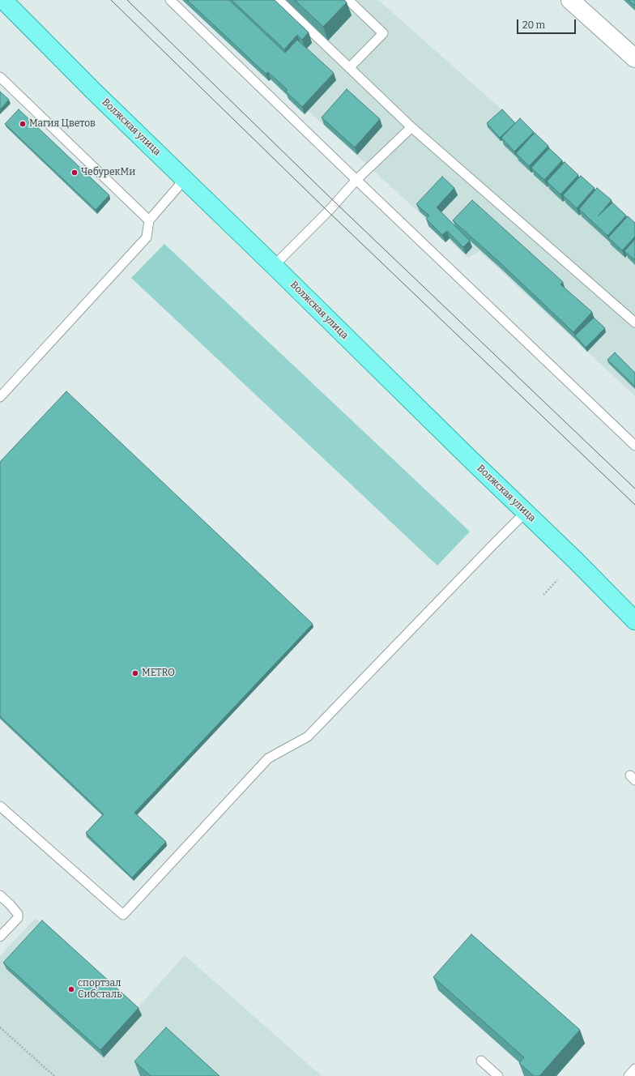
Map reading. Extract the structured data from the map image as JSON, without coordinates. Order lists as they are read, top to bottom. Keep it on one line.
{"streets":{"main road":["Волжская улица"]},"places":["Магия Цветов","ЧебурекМи","METRO","спортзал Сибсталь"],"scale_bar":"20 m"}
